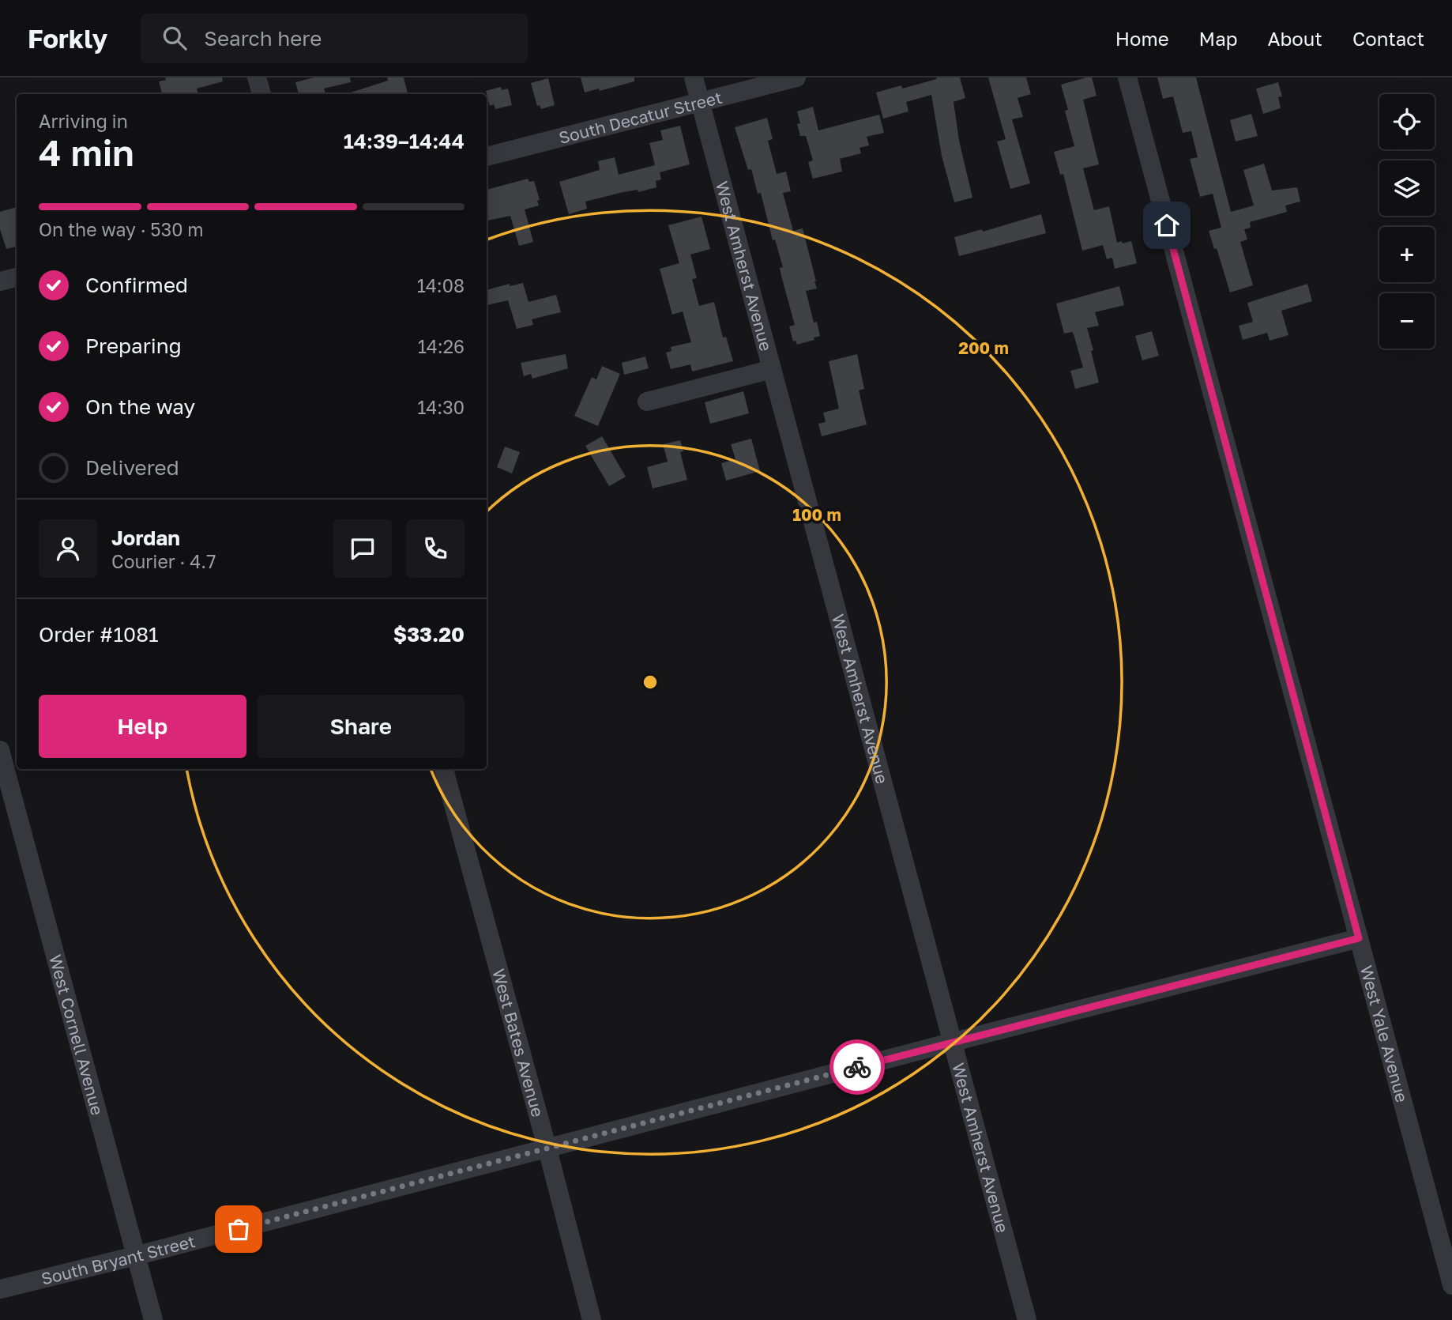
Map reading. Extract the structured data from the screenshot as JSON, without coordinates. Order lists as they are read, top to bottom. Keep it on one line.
{"streets":{"street":["South Decatur Street","West Amherst Avenue","West Yale Avenue","West Cornell Avenue","West Bates Avenue","South Bryant Street"]},"crossings":[["South Decatur Street","West Amherst Avenue"],["West Amherst Avenue","South Bryant Street"],["West Yale Avenue","South Bryant Street"],["West Cornell Avenue","South Bryant Street"],["West Bates Avenue","South Bryant Street"]],"page":{"header":"Forkly","search":"Search here","nav":["Home","Map","About","Contact"],"map_buttons":["+","−"],"heading":["4 min","Arriving in","14:39–14:44"],"panel":["Jordan","Courier · 4.7","Order #1081","$33.20"],"bar":"On the way · 530 m","list":[["Confirmed","14:08"],["Preparing","14:26"],["On the way","14:30"],"Delivered"],"buttons":["Help","Share"]},"rings":["200 m","100 m"]}
